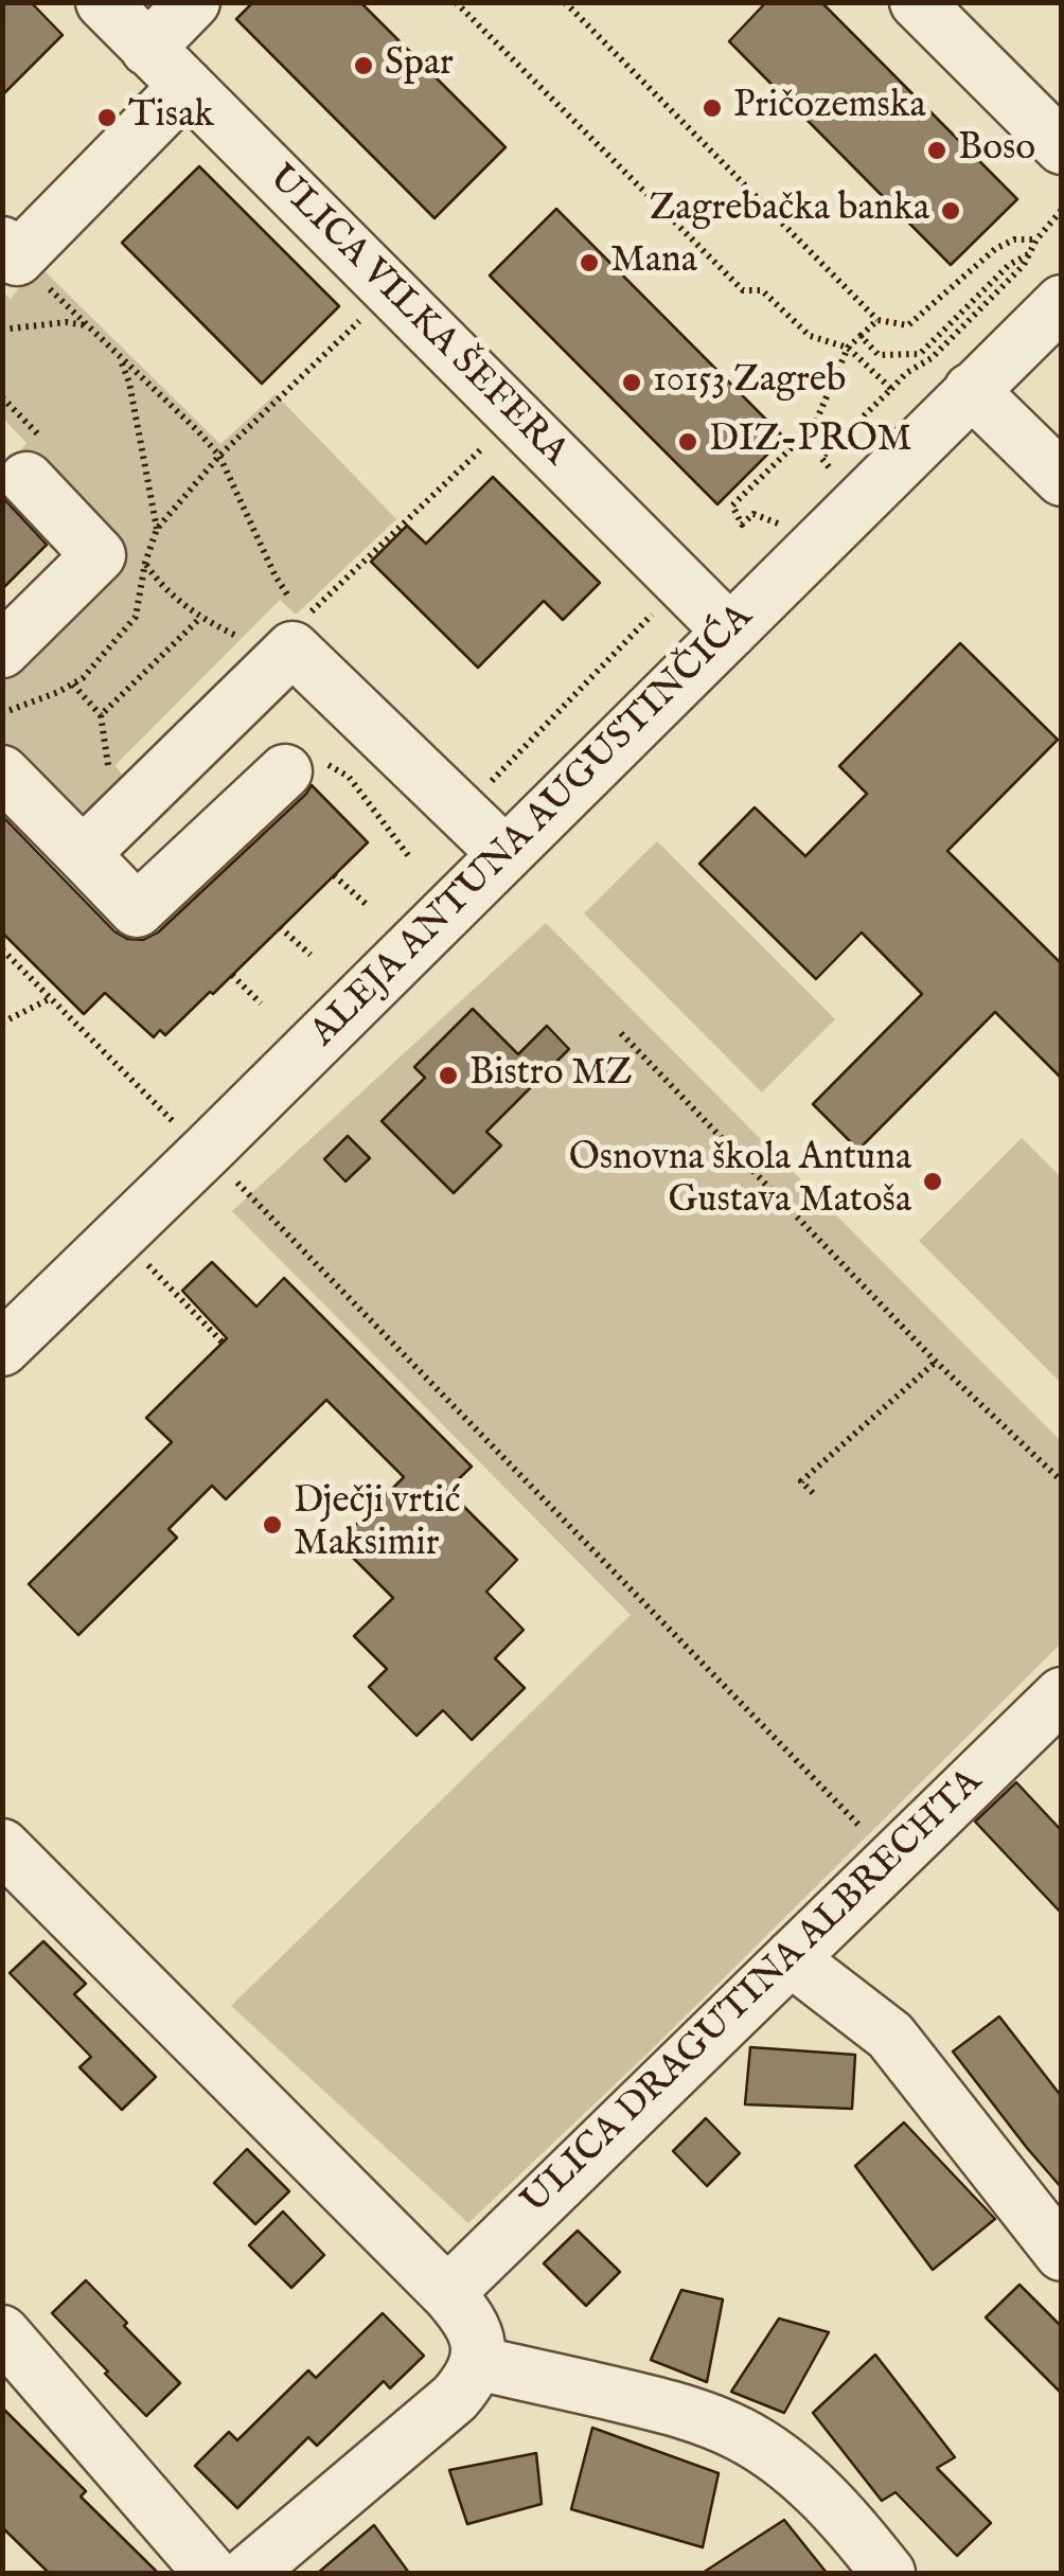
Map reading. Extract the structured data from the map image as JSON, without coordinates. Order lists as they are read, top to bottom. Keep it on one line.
{"streets":{"street":["ULICA VILKA ŠEFERA","ALEJA ANTUNA AUGUSTINČIĆA","ULICA DRAGUTINA ALBRECHTA"]},"crossings":[["ULICA VILKA ŠEFERA","ALEJA ANTUNA AUGUSTINČIĆA"]],"places":["Spar","Pričozemska","Tisak","Boso","Zagrebačka banka","Mana","10153 Zagreb","DIZ-PROM","Bistro MZ","Osnovna škola Antuna Gustava Matoša","Dječji vrtić Maksimir"]}
